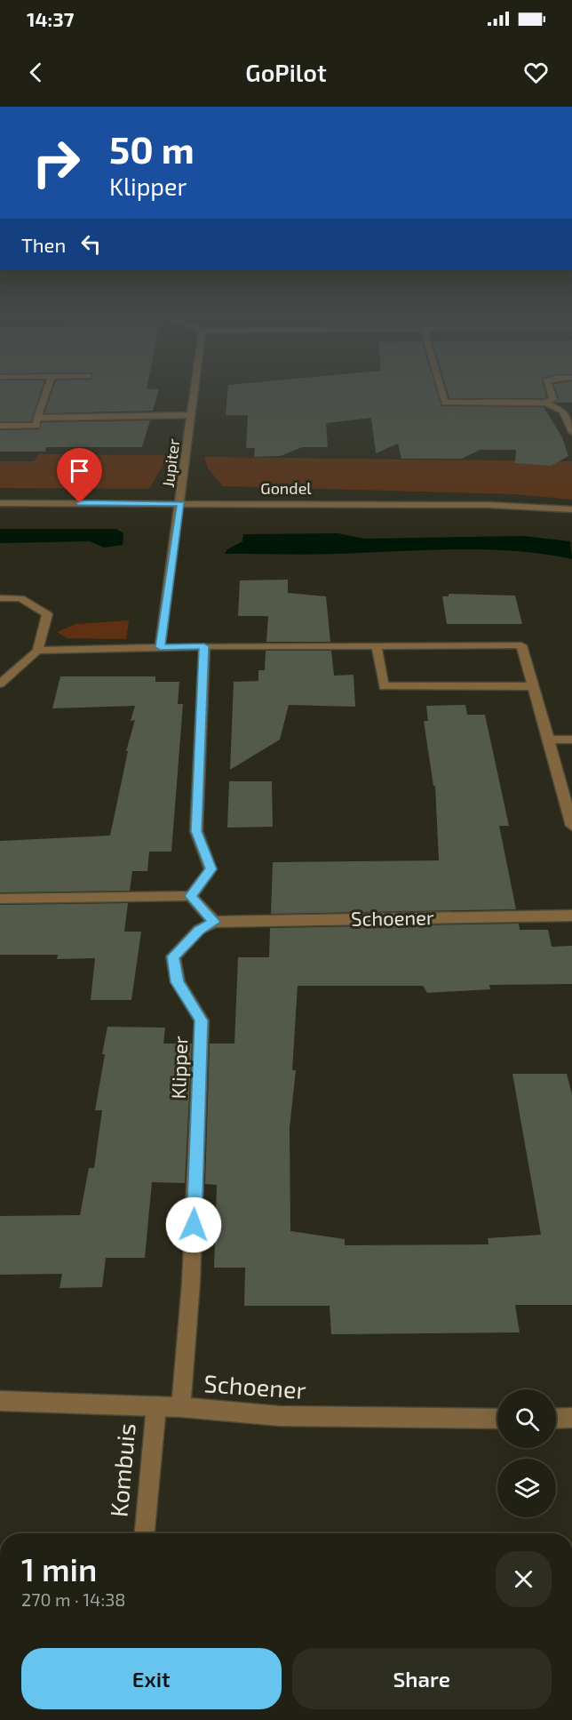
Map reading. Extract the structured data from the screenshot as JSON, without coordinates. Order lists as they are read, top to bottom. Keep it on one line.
{"streets":{"street":["Jupiter","Gondel","Schoener","Klipper","Kombuis"]},"crossings":[["Jupiter","Gondel"],["Schoener","Klipper"],["Schoener","Kombuis"]],"page":{"status":"14:37","header":"GoPilot","turn":["50 m","Klipper"],"then":"Then","heading":["1 min","270 m · 14:38"],"buttons":["Exit","Share"]}}
